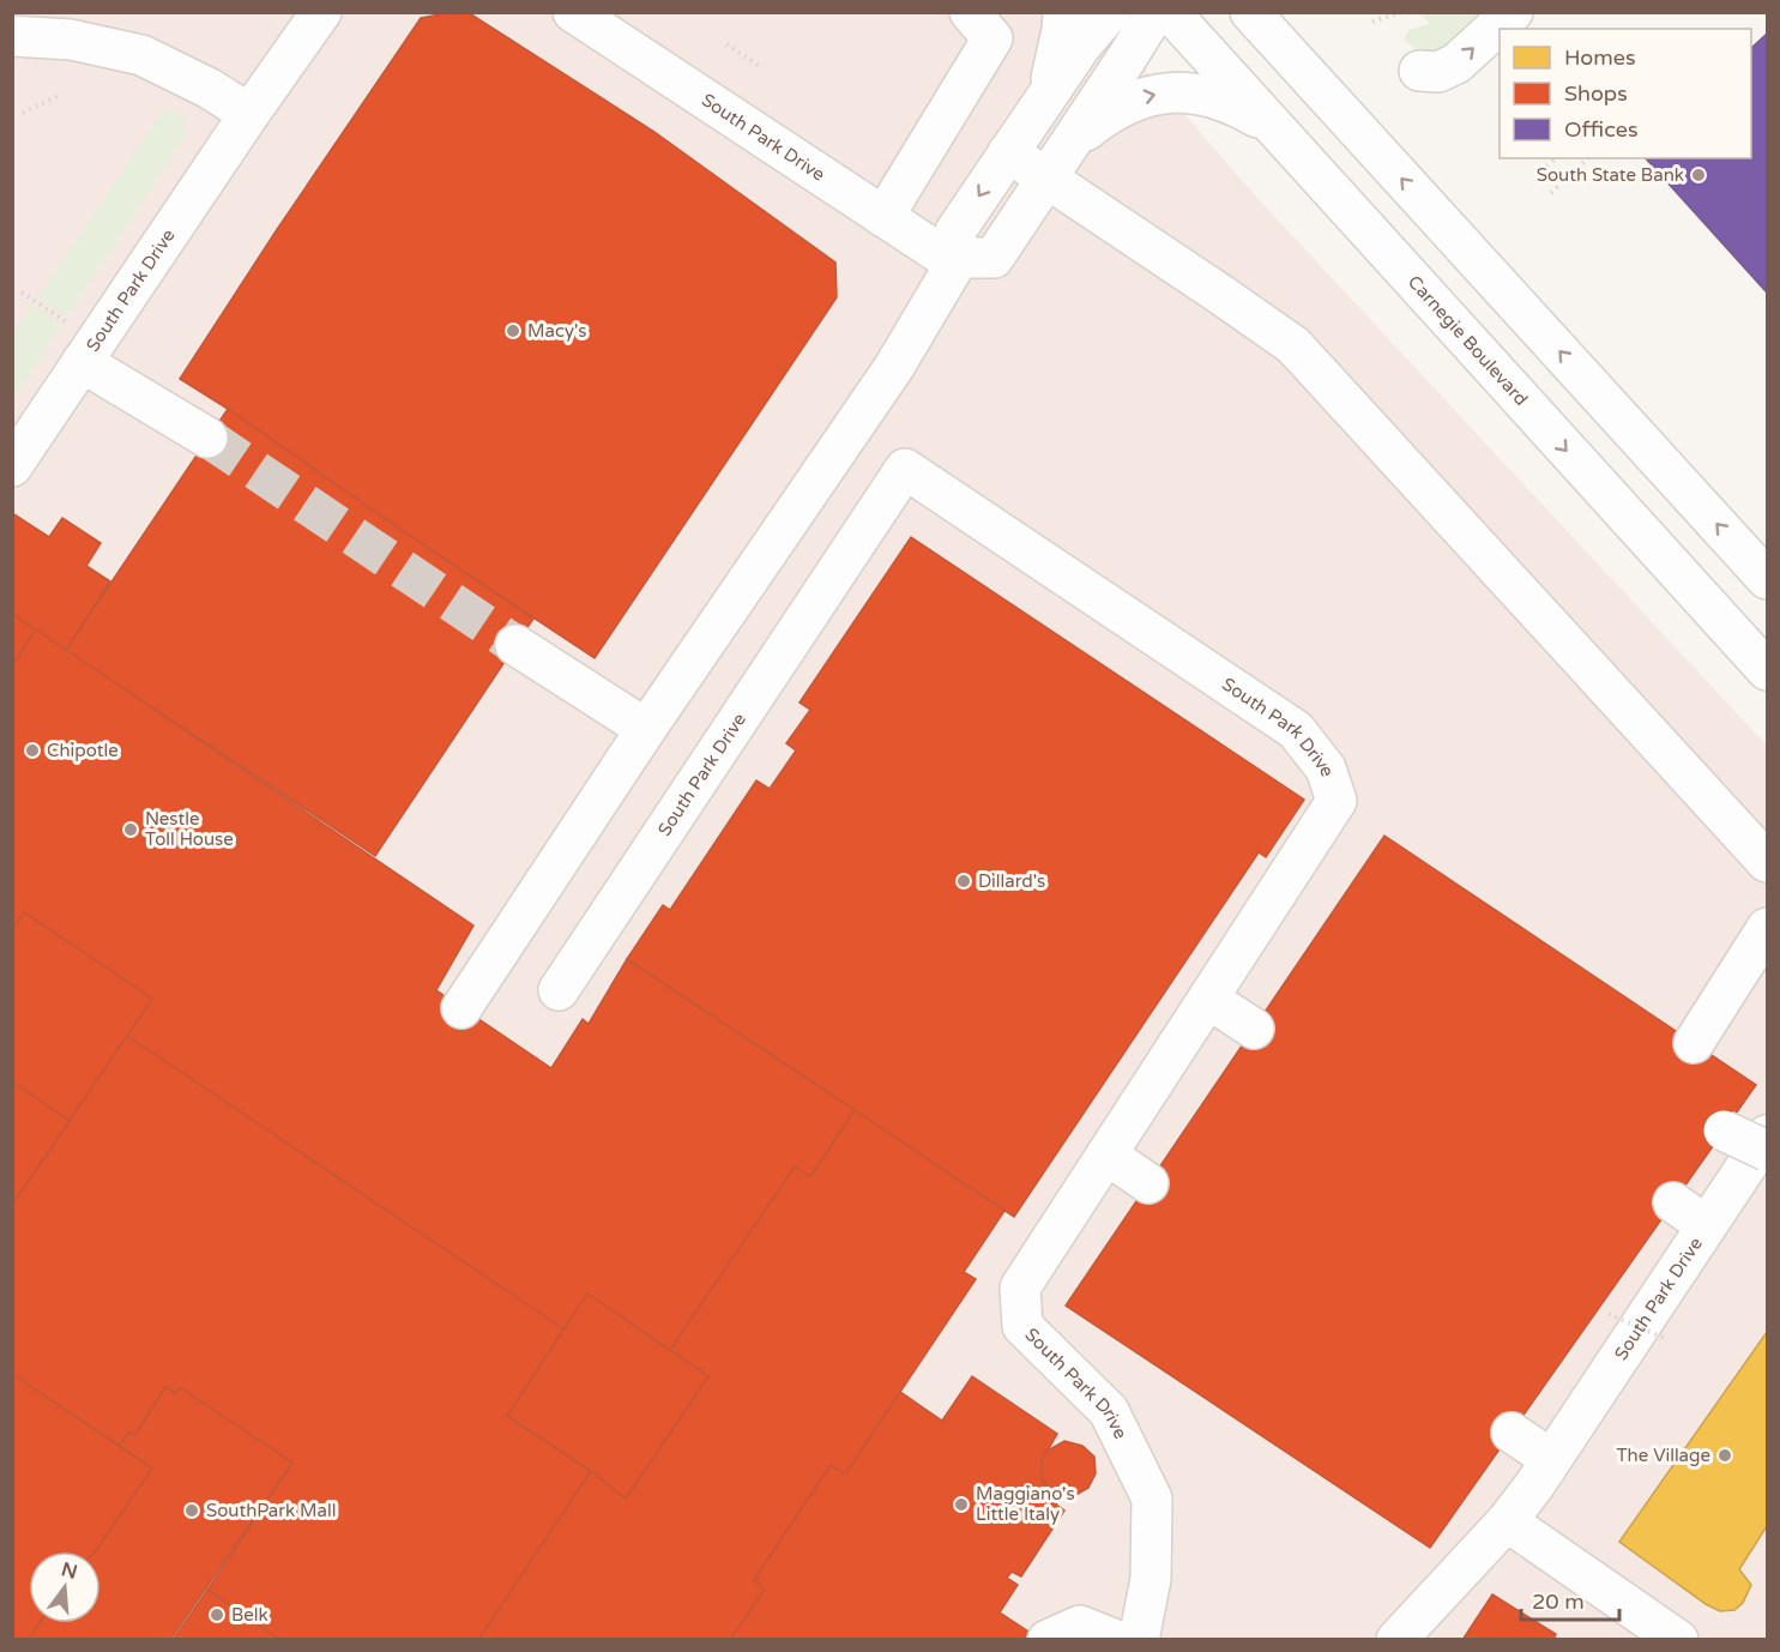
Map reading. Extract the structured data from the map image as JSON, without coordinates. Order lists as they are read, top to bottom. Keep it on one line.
{"streets":{"street":["South Park Drive","Carnegie Boulevard"]},"places":["South State Bank","Macy's","Chipotle","Nestle Toll House","Dillard's","The Village","Maggiano's Little Italy","SouthPark Mall","Belk"],"legend":["Homes","Shops","Offices"],"scale_bar":"20 m","north":"top"}
